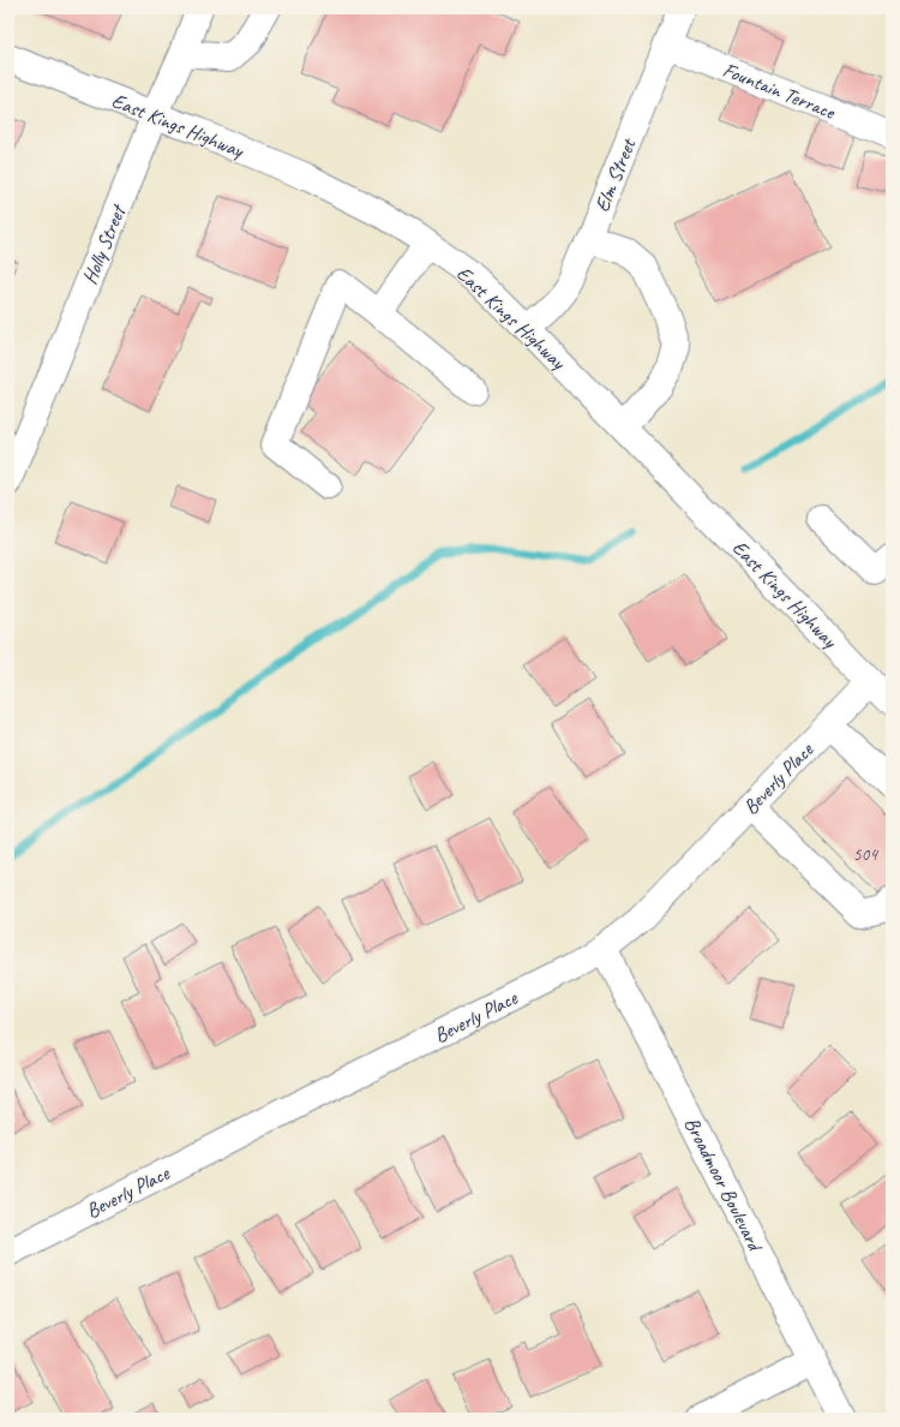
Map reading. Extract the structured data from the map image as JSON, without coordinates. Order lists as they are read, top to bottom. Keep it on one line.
{"streets":{"street":["Fountain Terrace","East Kings Highway","Elm Street","Holly Street","Beverly Place","Broadmoor Boulevard"]},"crossings":[["Fountain Terrace","Elm Street"],["East Kings Highway","Elm Street"],["East Kings Highway","Holly Street"],["East Kings Highway","Beverly Place"],["Beverly Place","Broadmoor Boulevard"]],"house_numbers":["504"]}
